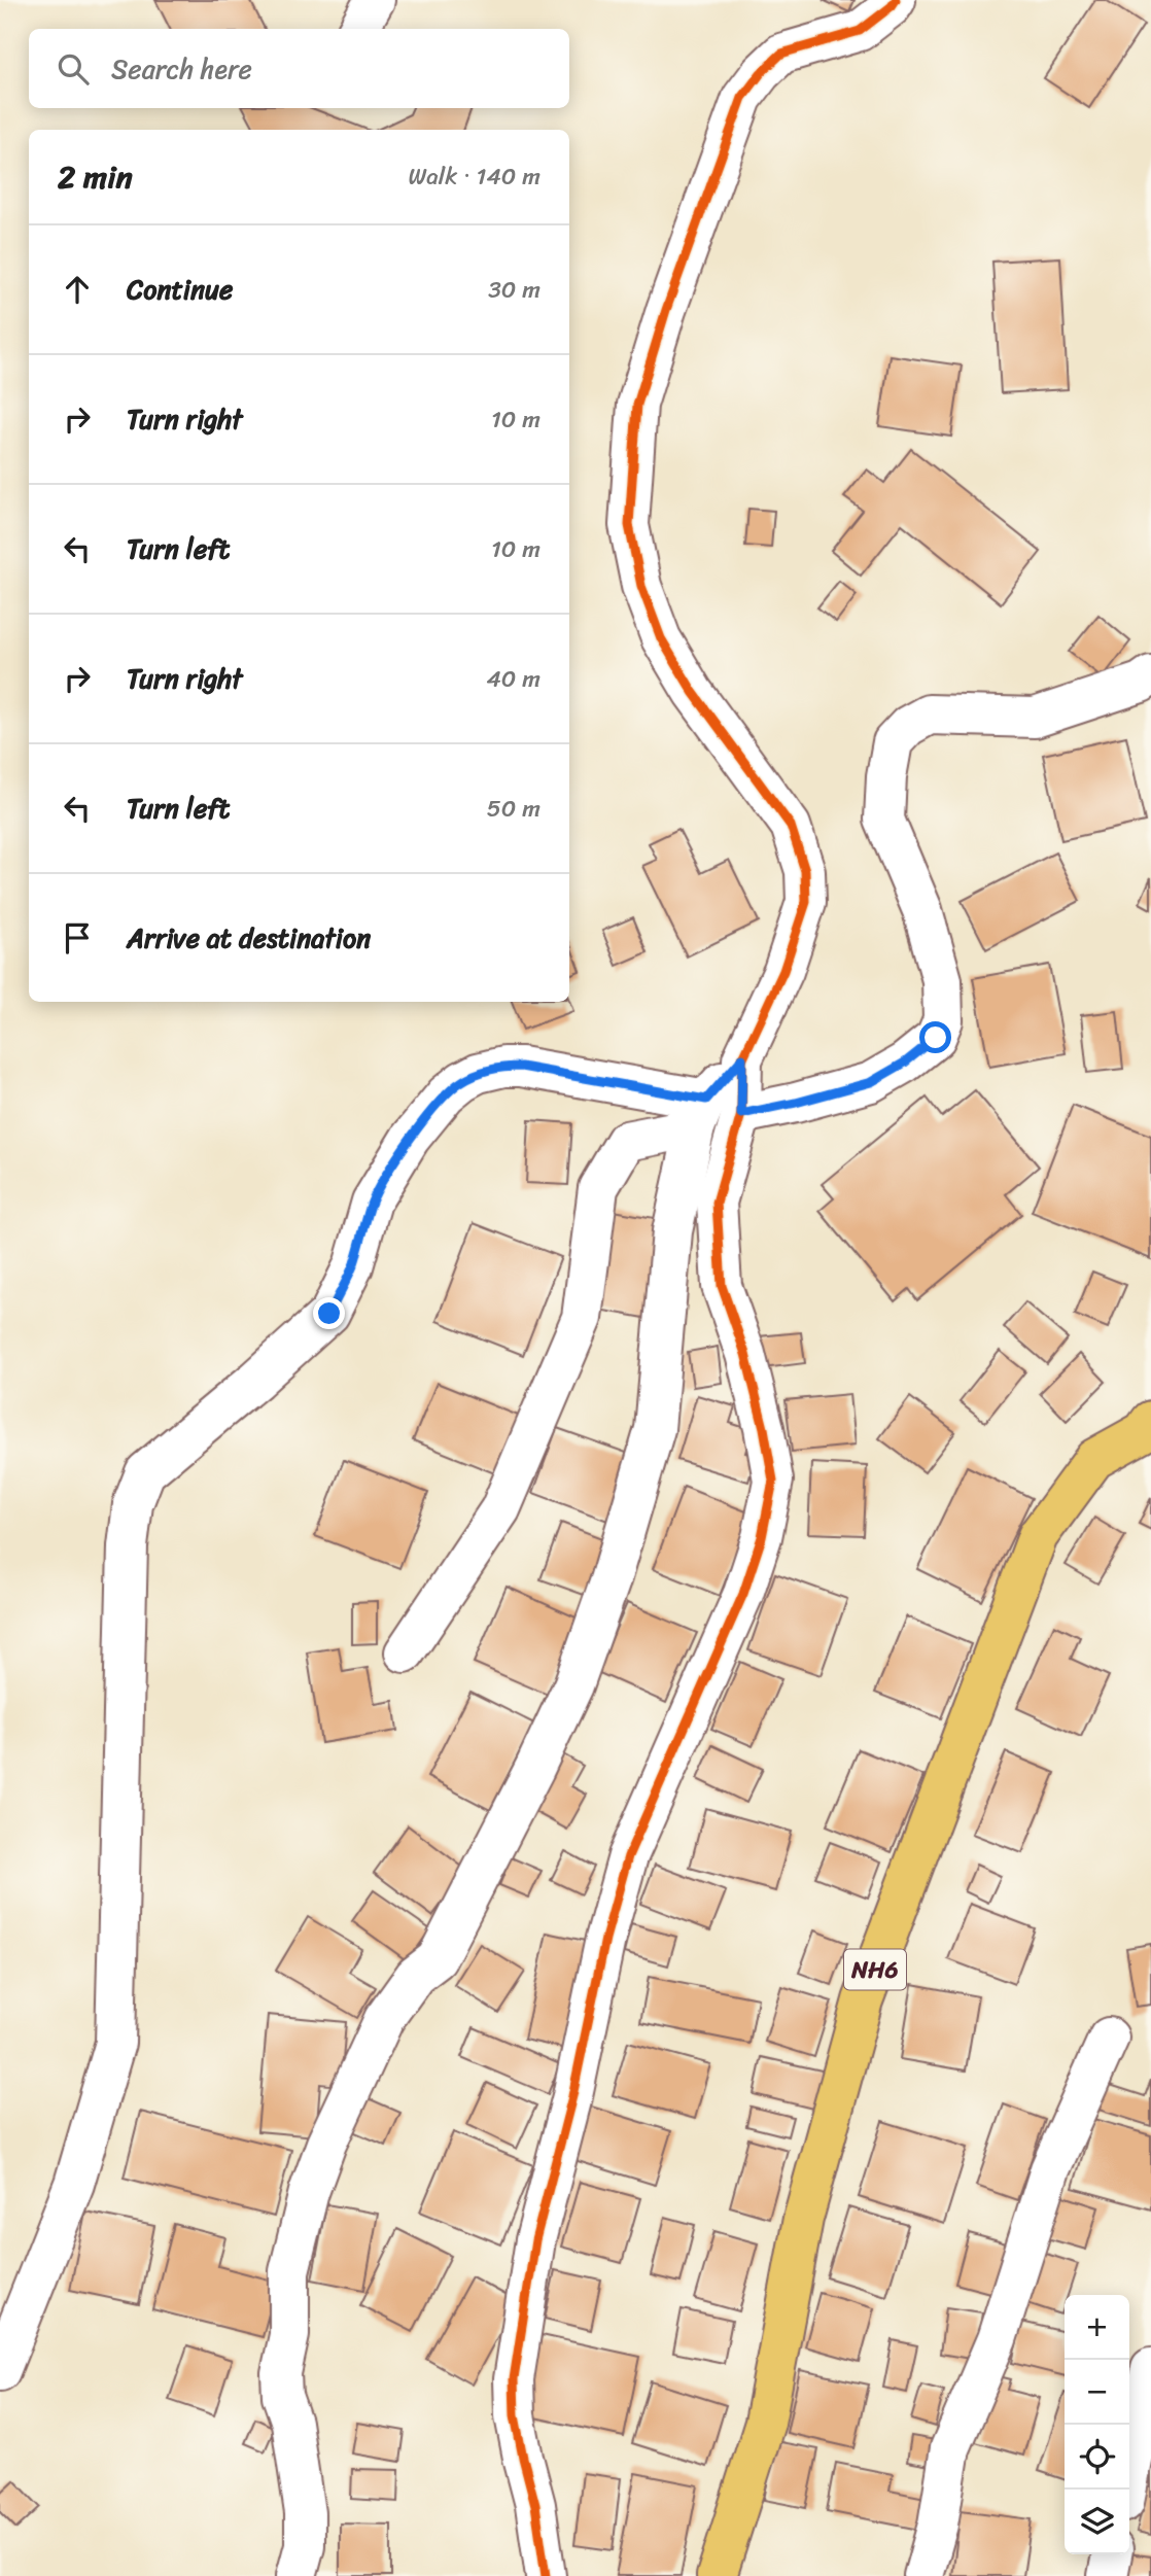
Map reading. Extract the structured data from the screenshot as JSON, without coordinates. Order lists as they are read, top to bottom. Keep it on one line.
{"streets":{"highway":["NH6"]},"page":{"search":"Search here","heading":["2 min","Walk · 140 m"],"list":[["Continue","30 m"],["Turn right","10 m"],["Turn left","10 m"],["Turn right","40 m"],["Turn left","50 m"],"Arrive at destination"],"map_buttons":["+","−"]}}
